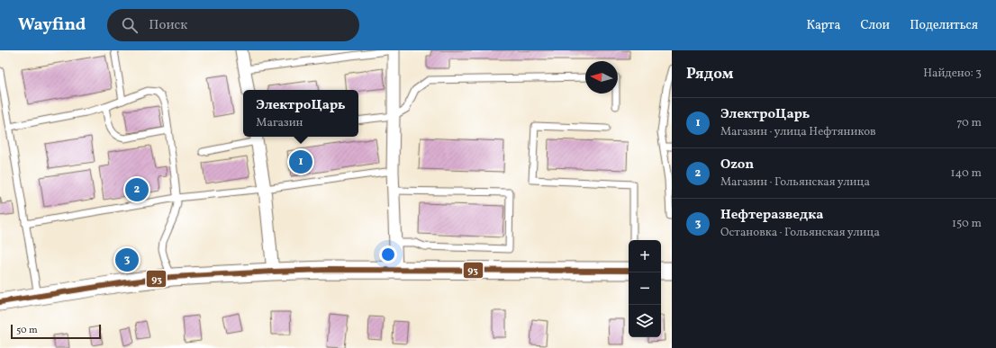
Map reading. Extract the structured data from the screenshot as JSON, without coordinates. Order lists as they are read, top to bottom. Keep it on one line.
{"lines":["transit line 93"],"scale_bar":"50 m","north":"left","page":{"header":"Wayfind","search":"Поиск","nav":["Карта","Слои","Поделиться"],"heading":["Рядом","Найдено: 3"],"popup":["ЭлектроЦарь","Магазин"],"list":[{"mark":"1","name":"ЭлектроЦарь","note":"Магазин · улица Нефтяников","value":"70 m"},{"mark":"2","name":"Ozon","note":"Магазин · Гольянская улица","value":"140 m"},{"mark":"3","name":"Нефтеразведка","note":"Остановка · Гольянская улица","value":"150 m"}],"pins":["1","2","3"],"map_buttons":["+","−"],"scale":"50 m"}}
